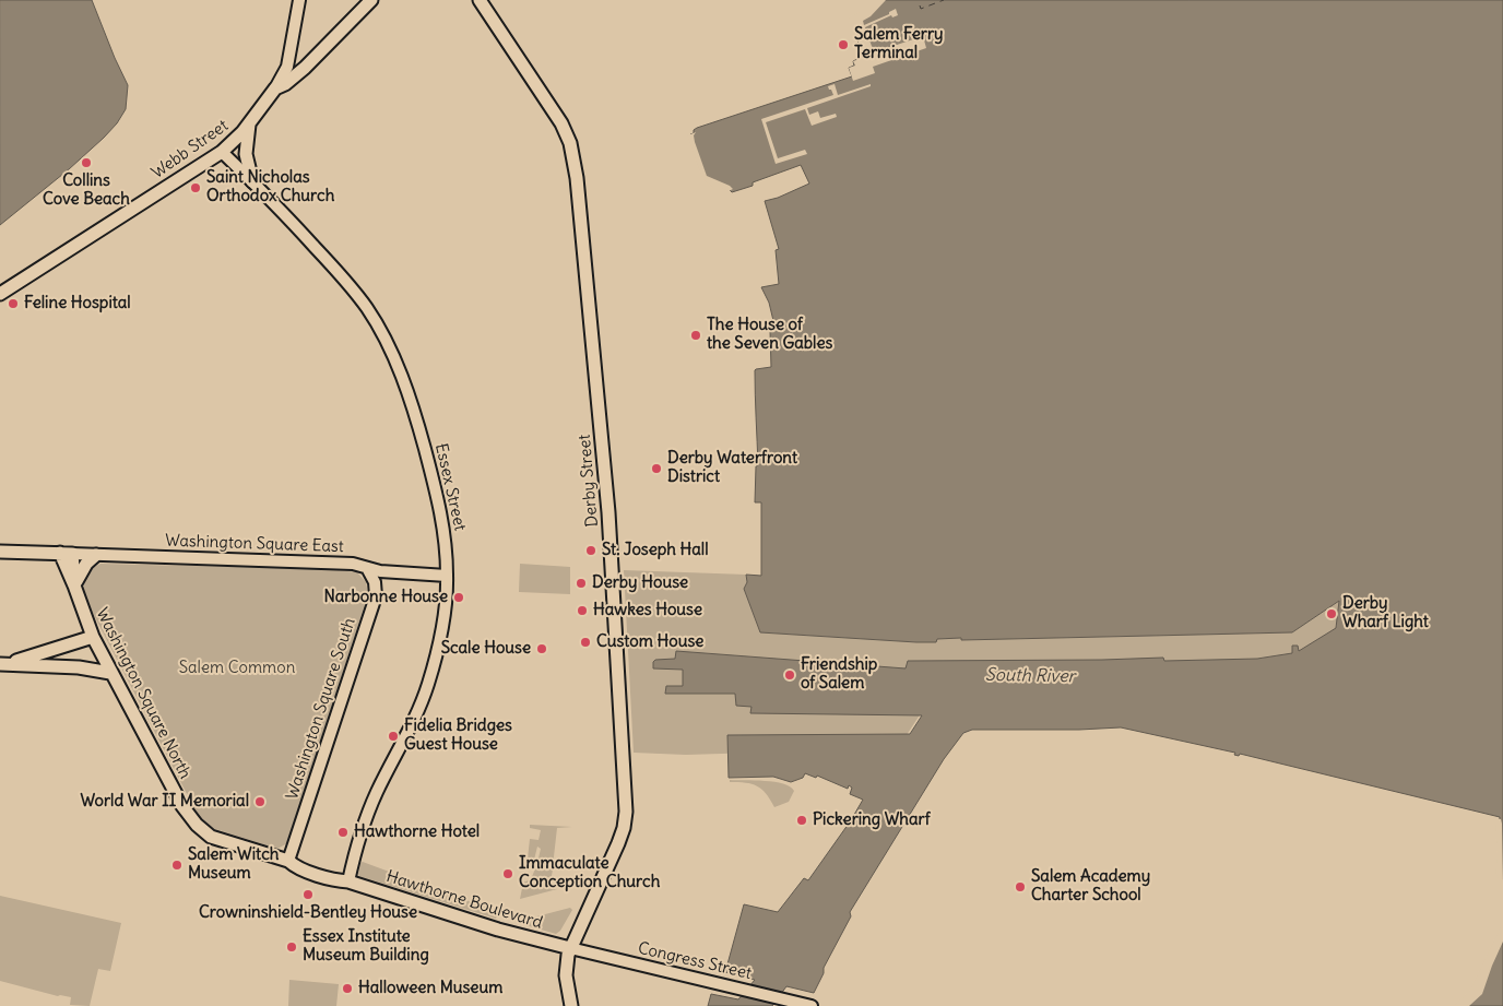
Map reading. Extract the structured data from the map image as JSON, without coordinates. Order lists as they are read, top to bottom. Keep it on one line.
{"streets":{"main road":["Webb Street","Derby Street","Washington Square North","Hawthorne Boulevard"],"street":["Essex Street","Washington Square East","Washington Square South","Congress Street"]},"crossings":[["Webb Street","Essex Street"],["Derby Street","Hawthorne Boulevard"],["Derby Street","Congress Street"],["Essex Street","Washington Square East"],["Essex Street","Hawthorne Boulevard"],["Washington Square East","Washington Square North"],["Washington Square East","Washington Square South"],["Washington Square North","Washington Square South"],["Washington Square North","Hawthorne Boulevard"],["Washington Square South","Hawthorne Boulevard"],["Hawthorne Boulevard","Congress Street"]],"water":["South River"],"parks":["Salem Common"],"places":["Salem Ferry Terminal","Collins Cove Beach","Saint Nicholas Orthodox Church","Feline Hospital","The House of the Seven Gables","Derby Waterfront District","St. Joseph Hall","Derby House","Narbonne House","Hawkes House","Derby Wharf Light","Custom House","Scale House","Friendship of Salem","Fidelia Bridges Guest House","World War II Memorial","Pickering Wharf","Hawthorne Hotel","Salem Witch Museum","Immaculate Conception Church","Salem Academy Charter School","Crowninshield-Bentley House","Essex Institute Museum Building","Halloween Museum"]}
